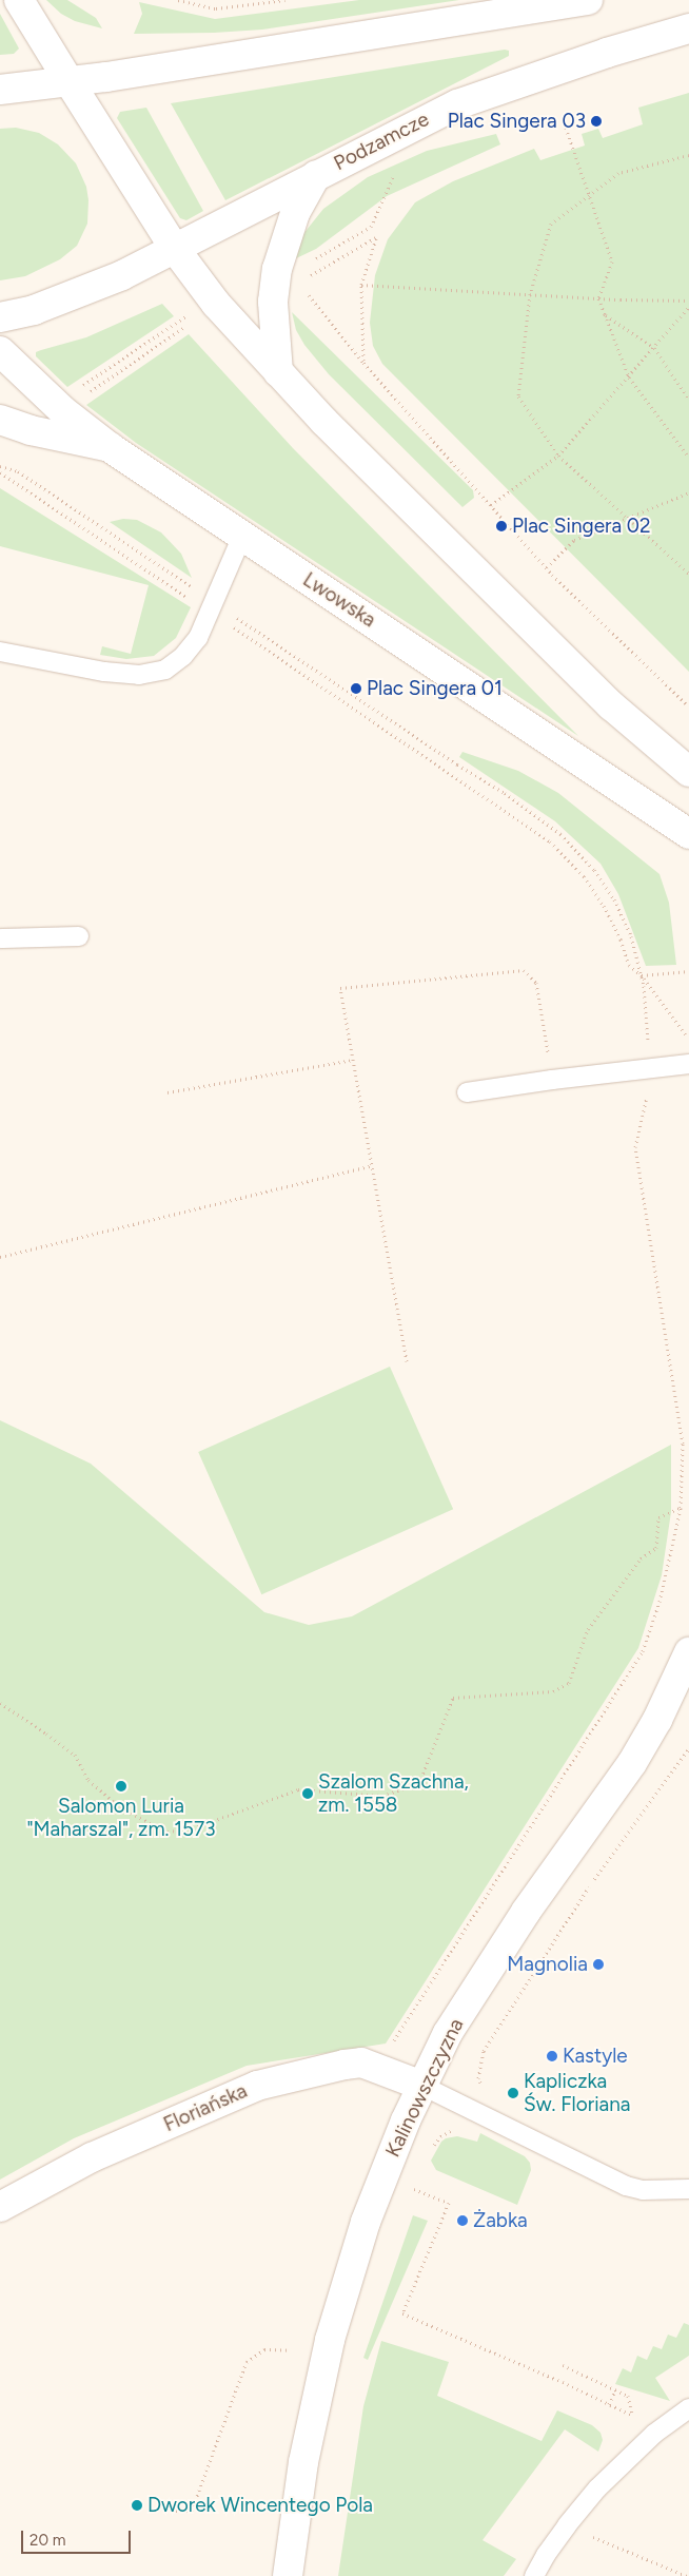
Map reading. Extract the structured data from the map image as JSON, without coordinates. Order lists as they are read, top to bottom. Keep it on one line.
{"streets":{"street":["Podzamcze","Lwowska","Kalinowszczyzna","Floriańska"]},"crossings":[["Kalinowszczyzna","Floriańska"]],"places":["Plac Singera 03","Plac Singera 02","Plac Singera 01","Salomon Luria \"Maharszal\", zm. 1573","Szalom Szachna, zm. 1558","Magnolia","Kastyle","Kapliczka Św. Floriana","Żabka","Dworek Wincentego Pola"],"scale_bar":"20 m"}
